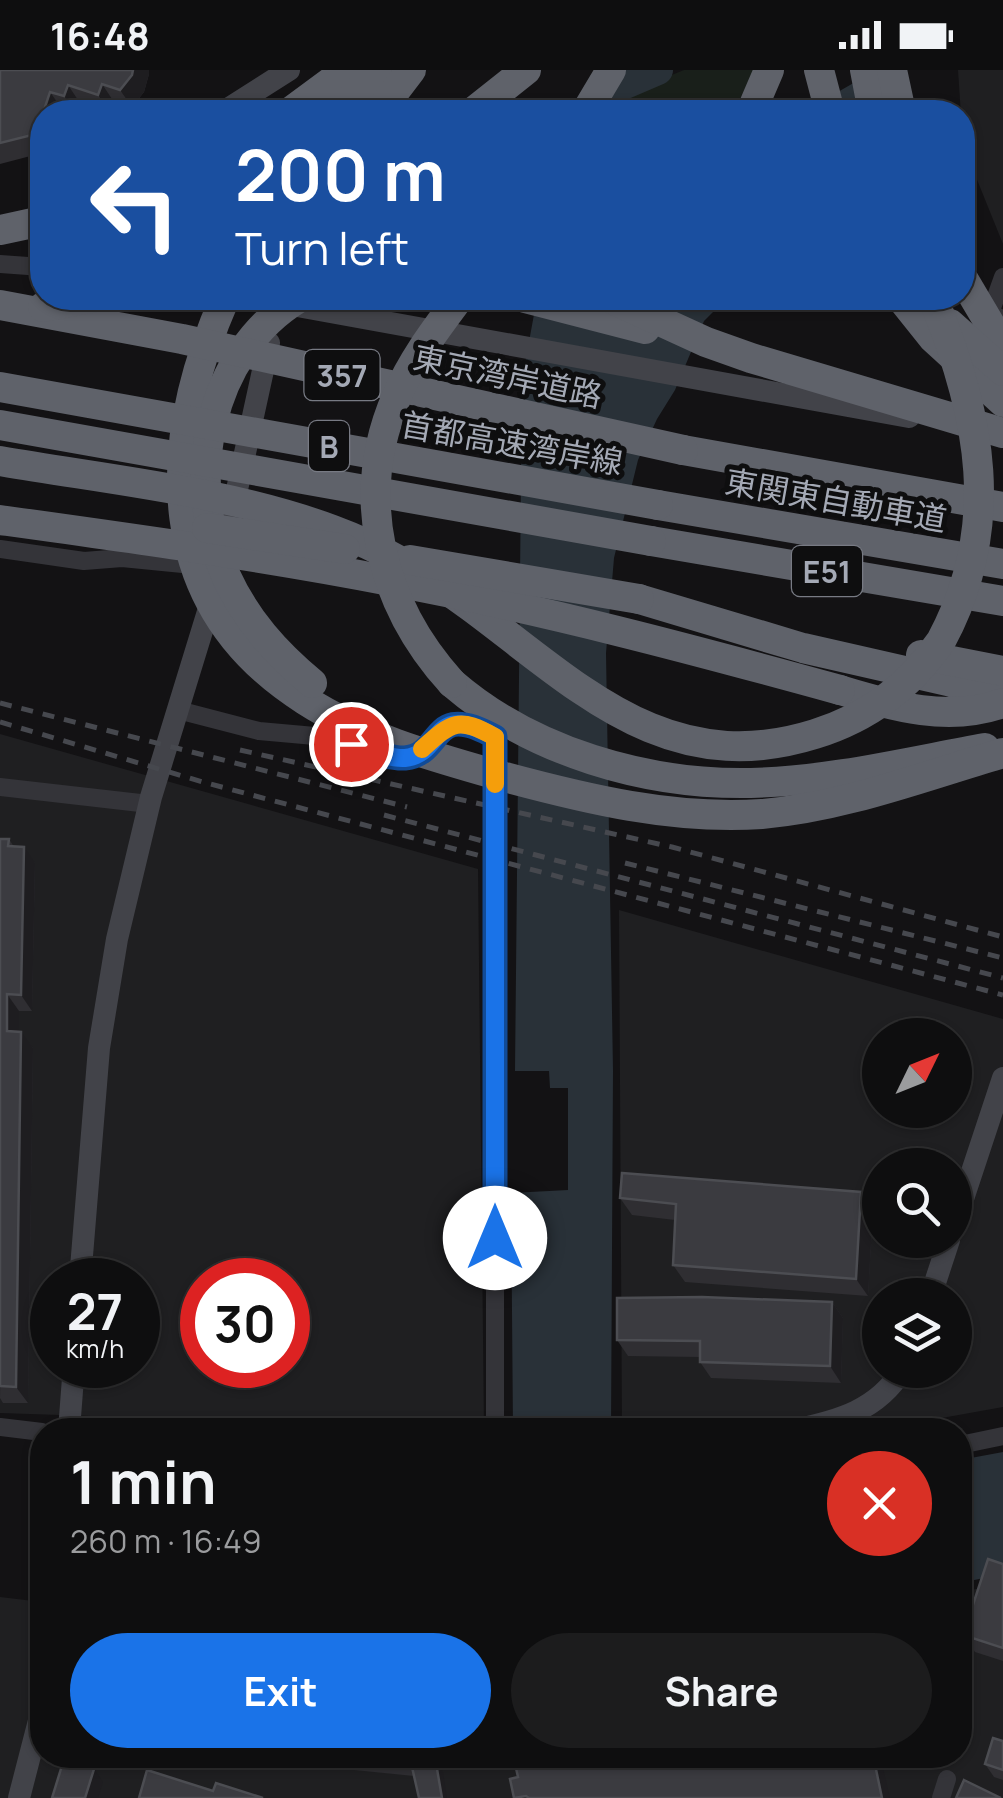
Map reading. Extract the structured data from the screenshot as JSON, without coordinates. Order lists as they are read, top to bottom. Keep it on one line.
{"streets":{"highway":["357","東京湾岸道路","首都高速湾岸線","B","東関東自動車道","E51"]},"crossings":[["首都高速湾岸線","東関東自動車道"],["B","E51"]],"north":"top right","page":{"status":"16:48","turn":["200 m","Turn left"],"speed":"27 km/h","limit":"30","heading":["1 min","260 m · 16:49"],"buttons":["Exit","Share"]}}
